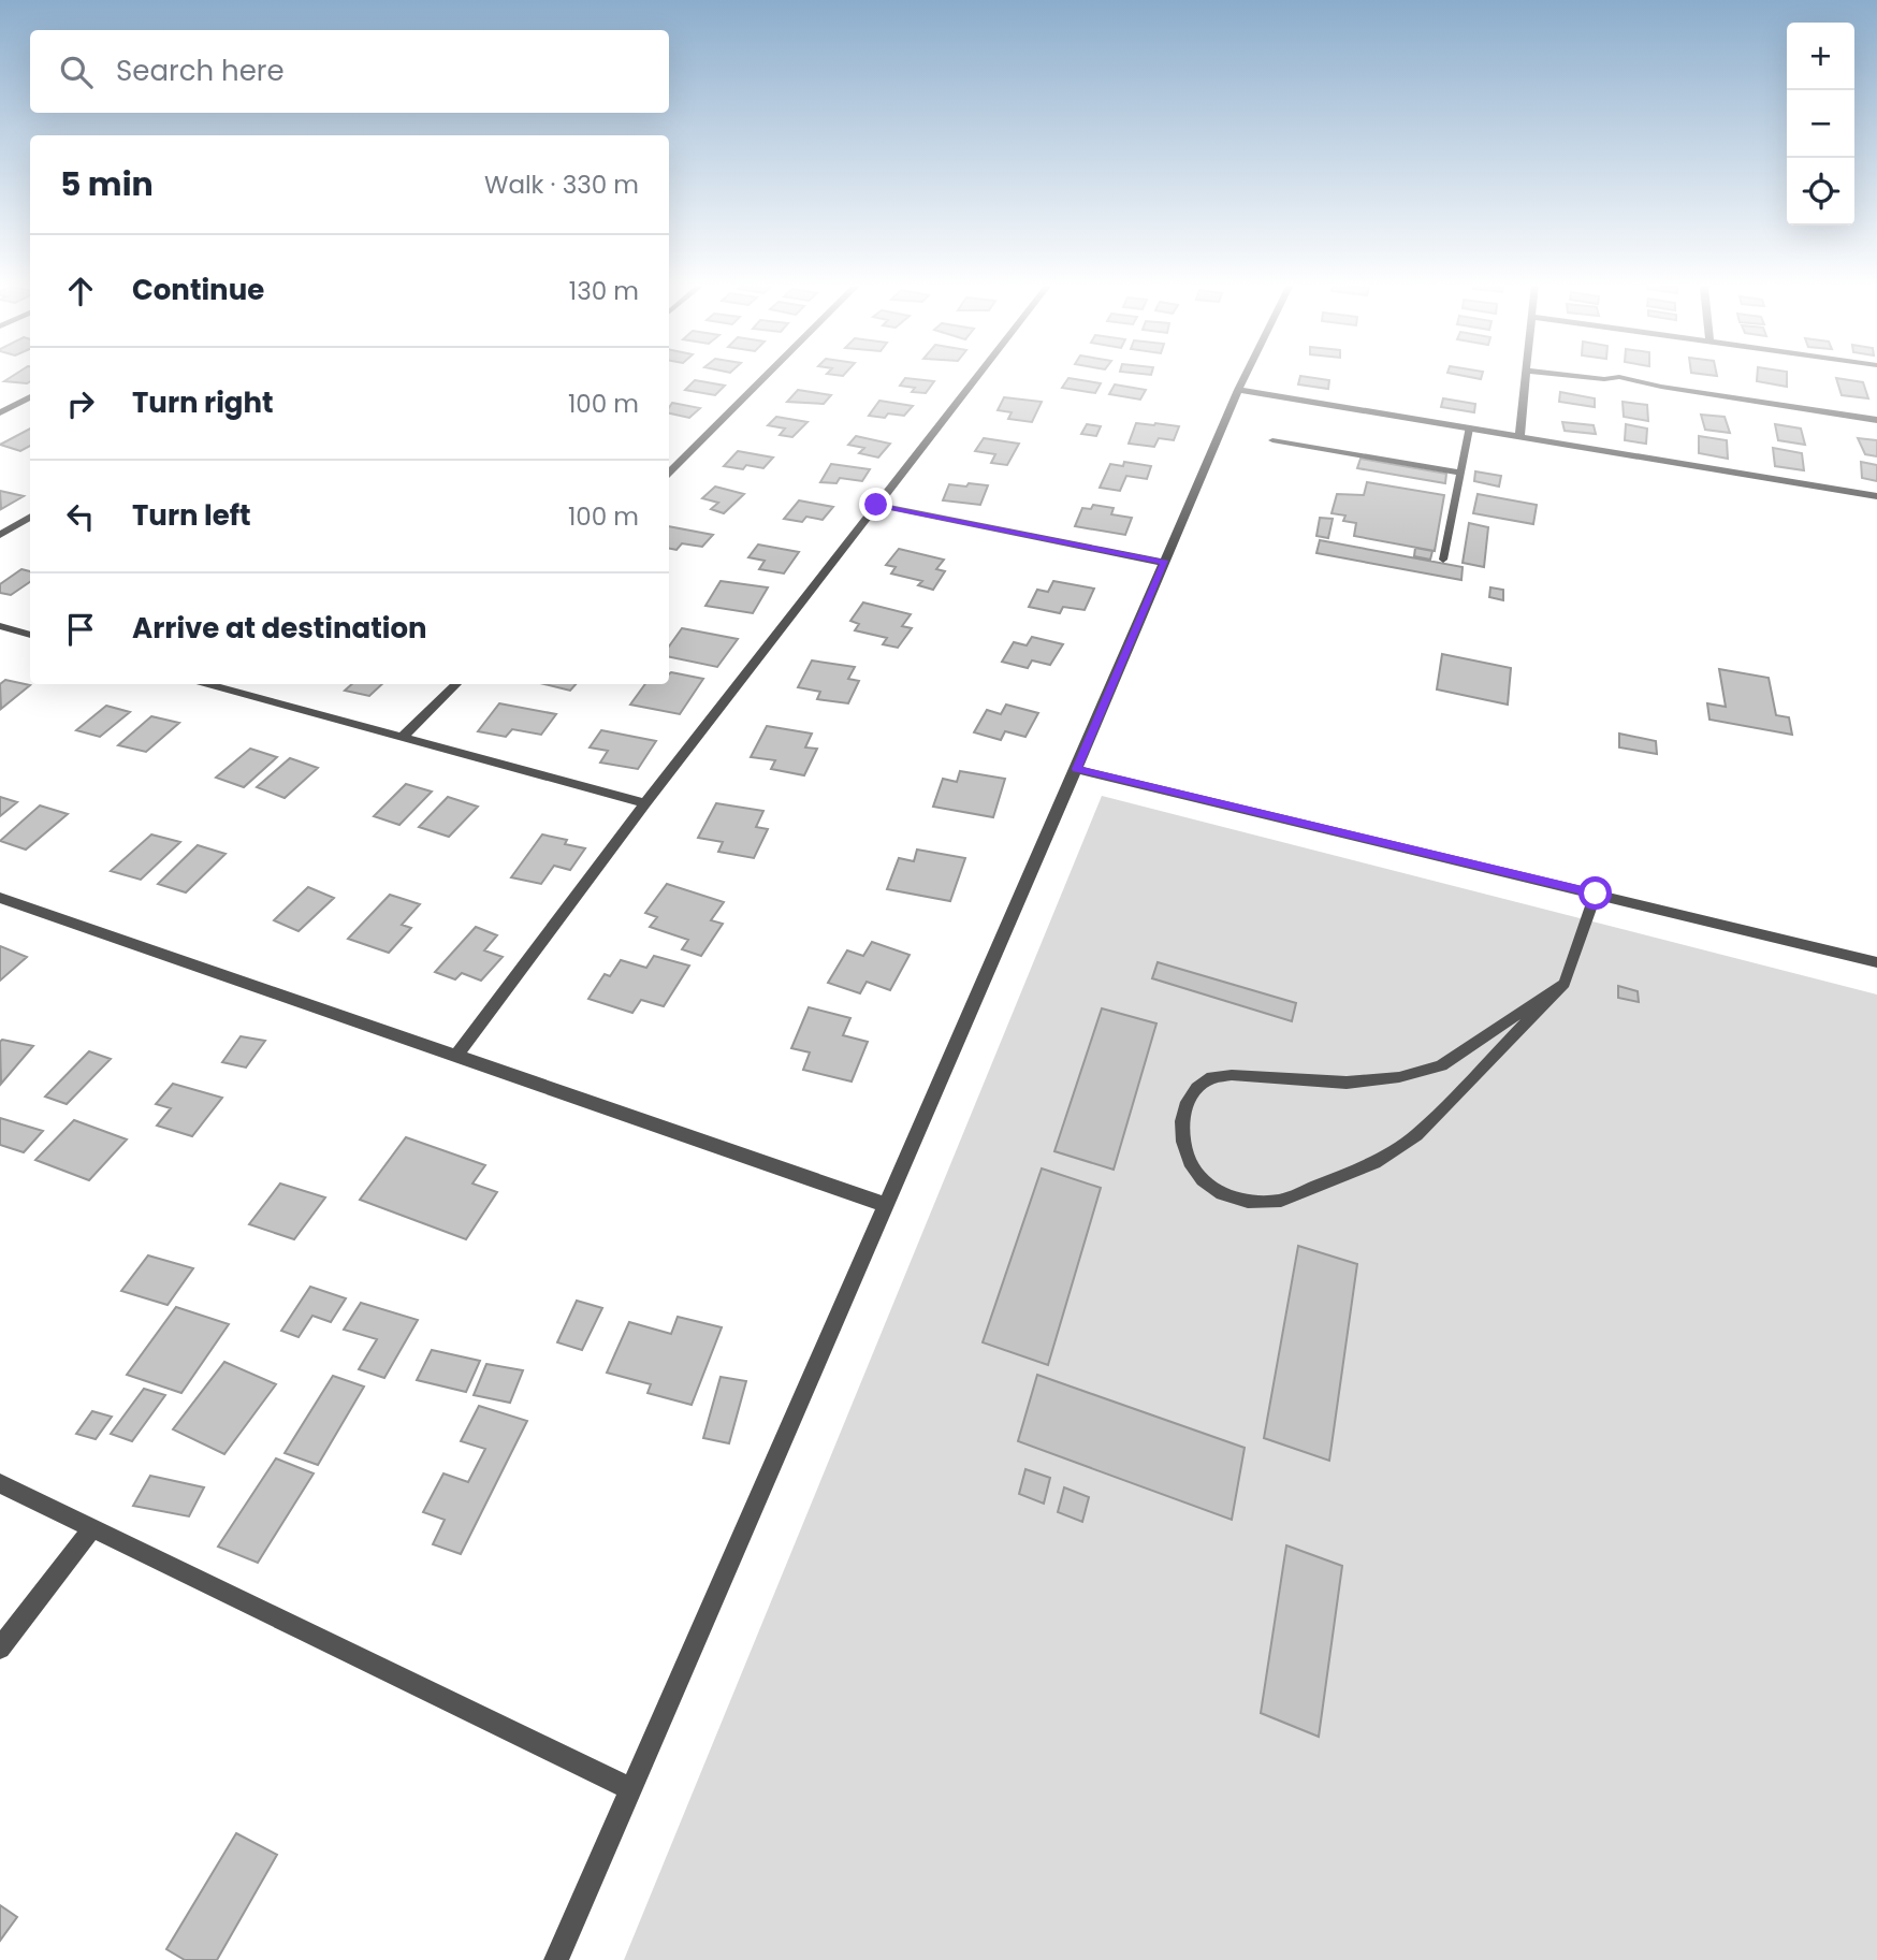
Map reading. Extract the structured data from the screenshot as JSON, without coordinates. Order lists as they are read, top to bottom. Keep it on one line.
{"page":{"map_buttons":["+","−"],"search":"Search here","heading":["5 min","Walk · 330 m"],"list":[["Continue","130 m"],["Turn right","100 m"],["Turn left","100 m"],"Arrive at destination"]}}
